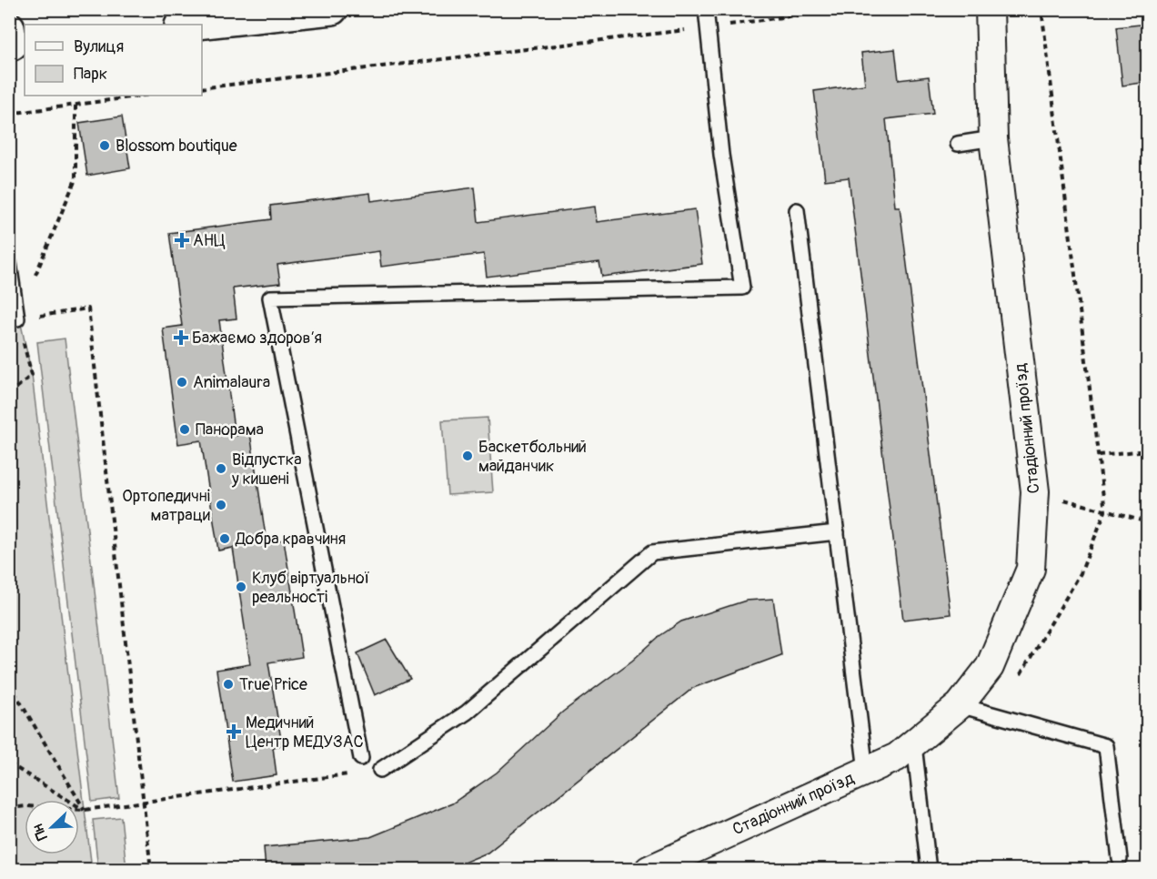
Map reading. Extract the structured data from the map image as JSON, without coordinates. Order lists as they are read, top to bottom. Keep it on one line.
{"streets":{"street":["Стадіонний проїзд"]},"places":{"other":["Blossom boutique","Animalaura","Панорама","Баскетбольний майданчик","Відпустка у кишені","Ортопедичні матраци","Добра кравчиня","Клуб віртуальної реальності","True Price"],"health":["АНЦ","Бажаємо здоровʼя","Медичний Центр МЕДУЗАС"]},"legend":["Вулиця","Парк"],"north":"bottom left"}
